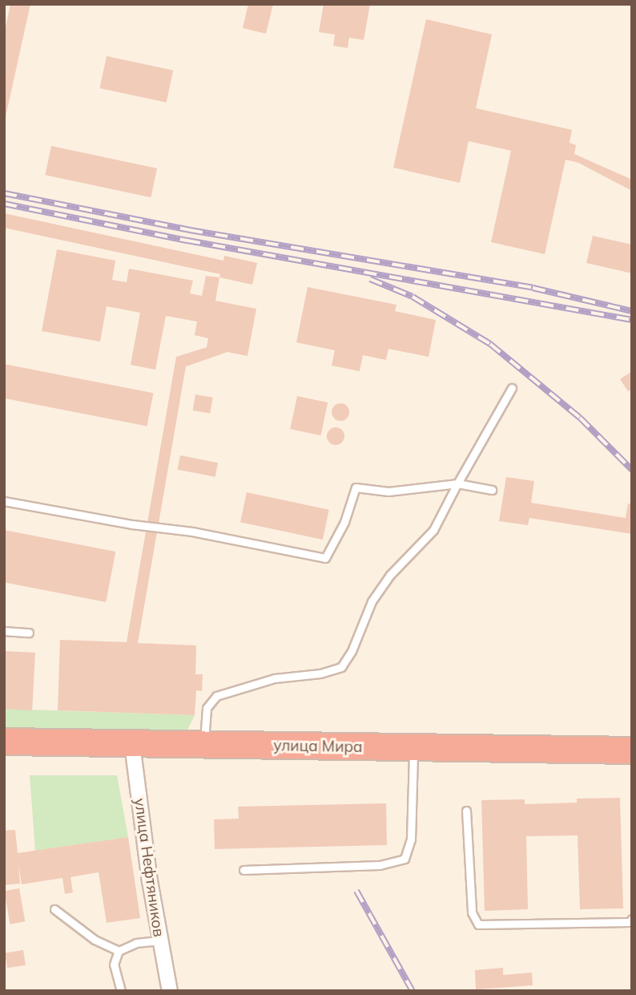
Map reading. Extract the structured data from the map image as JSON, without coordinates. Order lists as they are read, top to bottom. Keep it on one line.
{"streets":{"highway":["улица Мира"],"street":["улица Нефтяников"]},"crossings":[["улица Мира","улица Нефтяников"]]}
